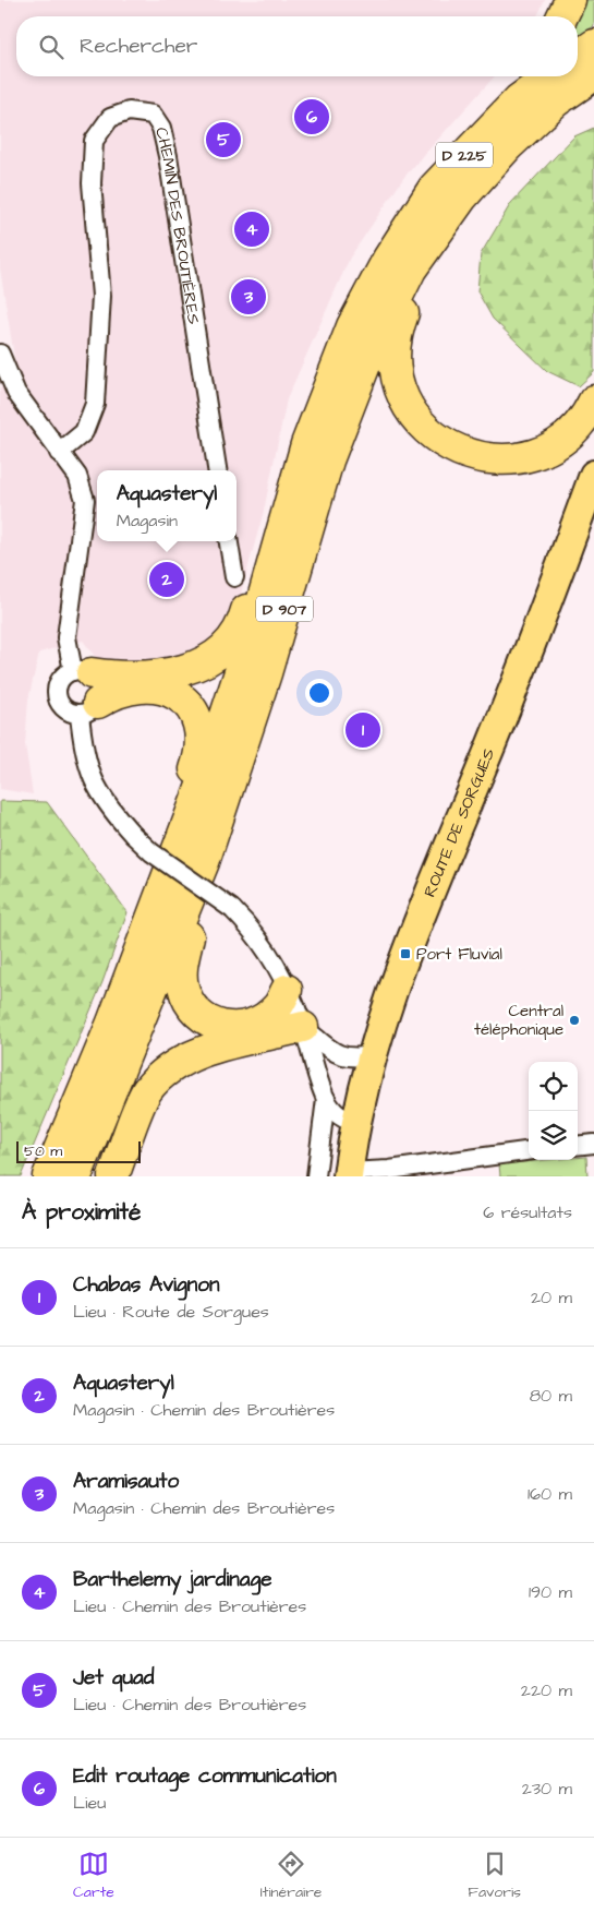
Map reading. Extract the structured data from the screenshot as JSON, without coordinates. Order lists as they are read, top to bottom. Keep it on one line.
{"streets":{"highway":["D 225","D 907"],"main road":["ROUTE DE SORGUES"],"street":["CHEMIN DES BROUTIÈRES"]},"crossings":[["D 225","D 907"]],"places":{"transit":["Port Fluvial"],"other":["Central téléphonique"]},"scale_bar":"50 m","page":{"search":"Rechercher","pins":["6","5","4","3","2","1"],"popup":["Aquasteryl","Magasin"],"scale":"50 m","heading":["À proximité","6 résultats"],"list":[{"mark":"1","name":"Chabas Avignon","note":"Lieu · Route de Sorgues","value":"20 m"},{"mark":"2","name":"Aquasteryl","note":"Magasin · Chemin des Broutières","value":"80 m"},{"mark":"3","name":"Aramisauto","note":"Magasin · Chemin des Broutières","value":"160 m"},{"mark":"4","name":"Barthelemy jardinage","note":"Lieu · Chemin des Broutières","value":"190 m"},{"mark":"5","name":"Jet quad","note":"Lieu · Chemin des Broutières","value":"220 m"},{"mark":"6","name":"Edit routage communication","note":"Lieu","value":"230 m"}],"nav":["Carte","Itinéraire","Favoris"]}}
